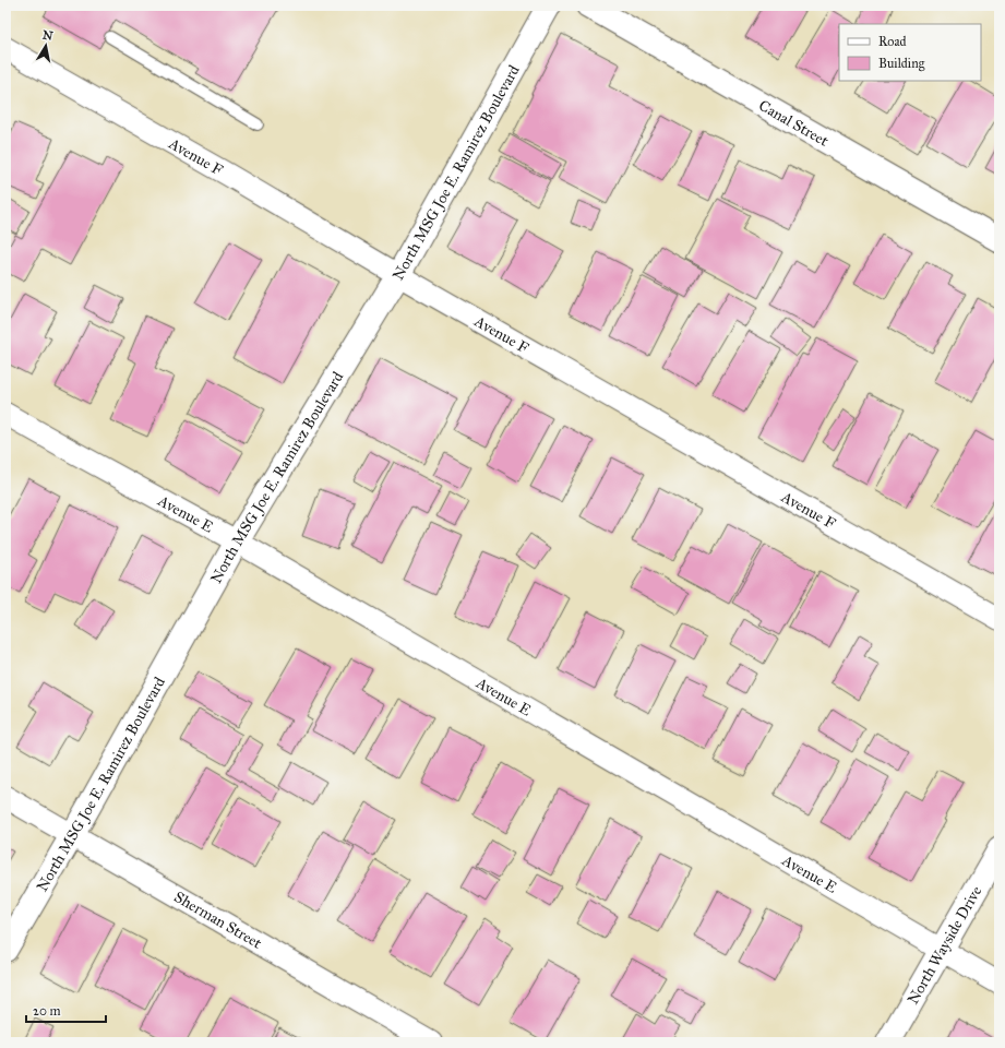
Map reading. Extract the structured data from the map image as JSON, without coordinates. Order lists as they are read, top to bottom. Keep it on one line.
{"streets":{"street":["Canal Street","Avenue F","North MSG Joe E. Ramirez Boulevard","Avenue E","Sherman Street","North Wayside Drive"]},"crossings":[["Avenue F","North MSG Joe E. Ramirez Boulevard"],["North MSG Joe E. Ramirez Boulevard","Avenue E"],["North MSG Joe E. Ramirez Boulevard","Sherman Street"],["Avenue E","North Wayside Drive"]],"legend":["Road","Building"],"scale_bar":"20 m","north":"top"}
